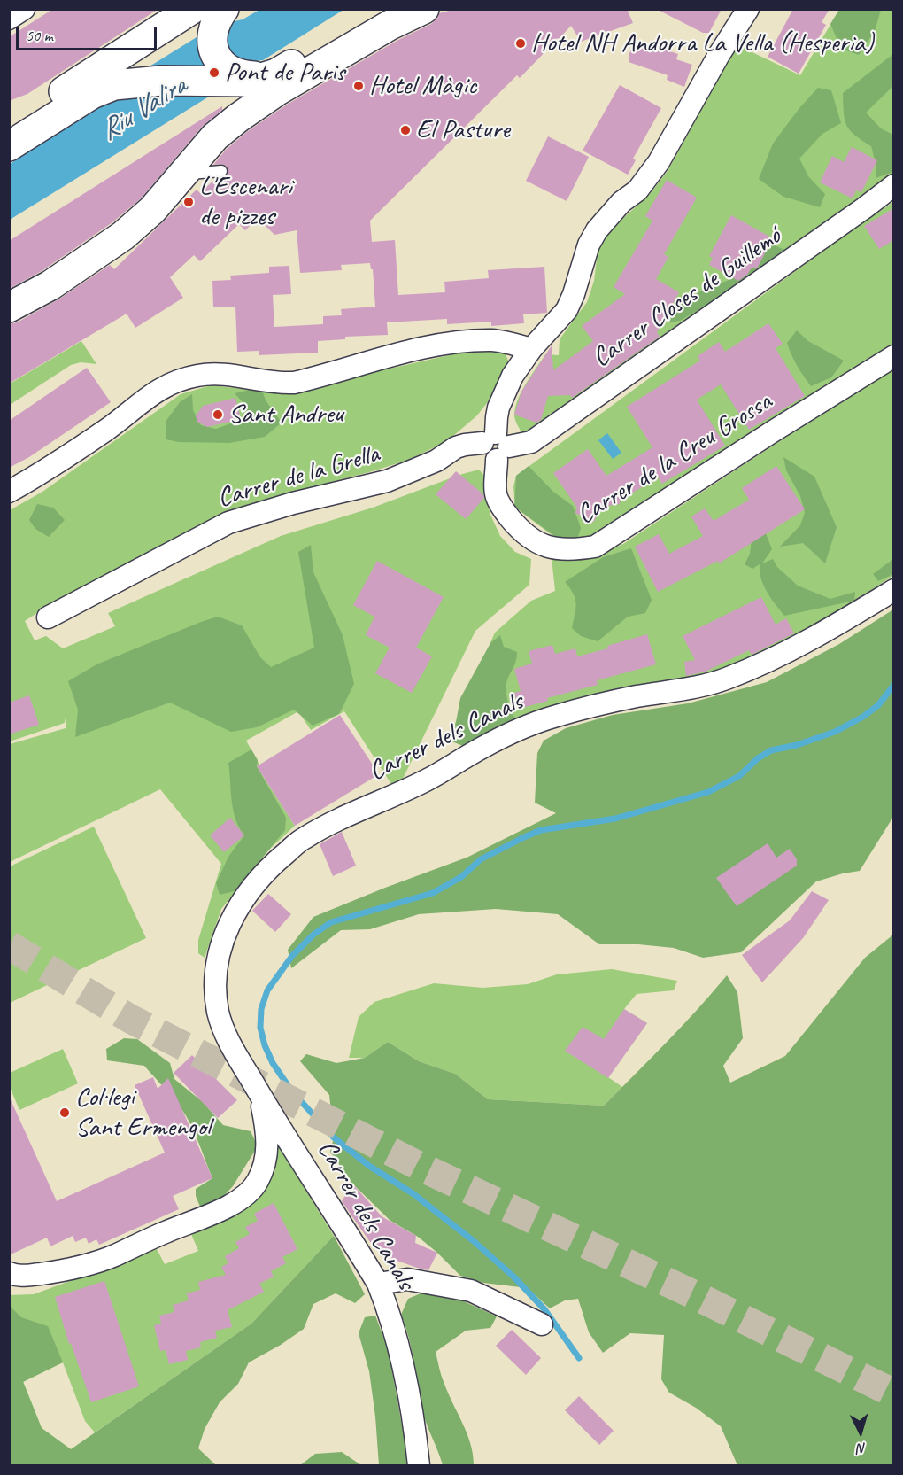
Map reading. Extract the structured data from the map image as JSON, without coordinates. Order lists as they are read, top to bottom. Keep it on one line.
{"streets":{"street":["Carrer Closes de Guillemó","Carrer de la Creu Grossa","Carrer de la Grella","Carrer dels Canals"]},"crossings":[["Carrer Closes de Guillemó","Carrer de la Creu Grossa"],["Carrer Closes de Guillemó","Carrer de la Grella"],["Carrer de la Creu Grossa","Carrer de la Grella"]],"water":["Riu Valira"],"places":["Hotel NH Andorra La Vella (Hesperia)","Pont de Paris","Hotel Màgic","El Pasture","L'Escenari de pizzes","Sant Andreu","Col·legi Sant Ermengol"],"scale_bar":"50 m","north":"bottom"}
